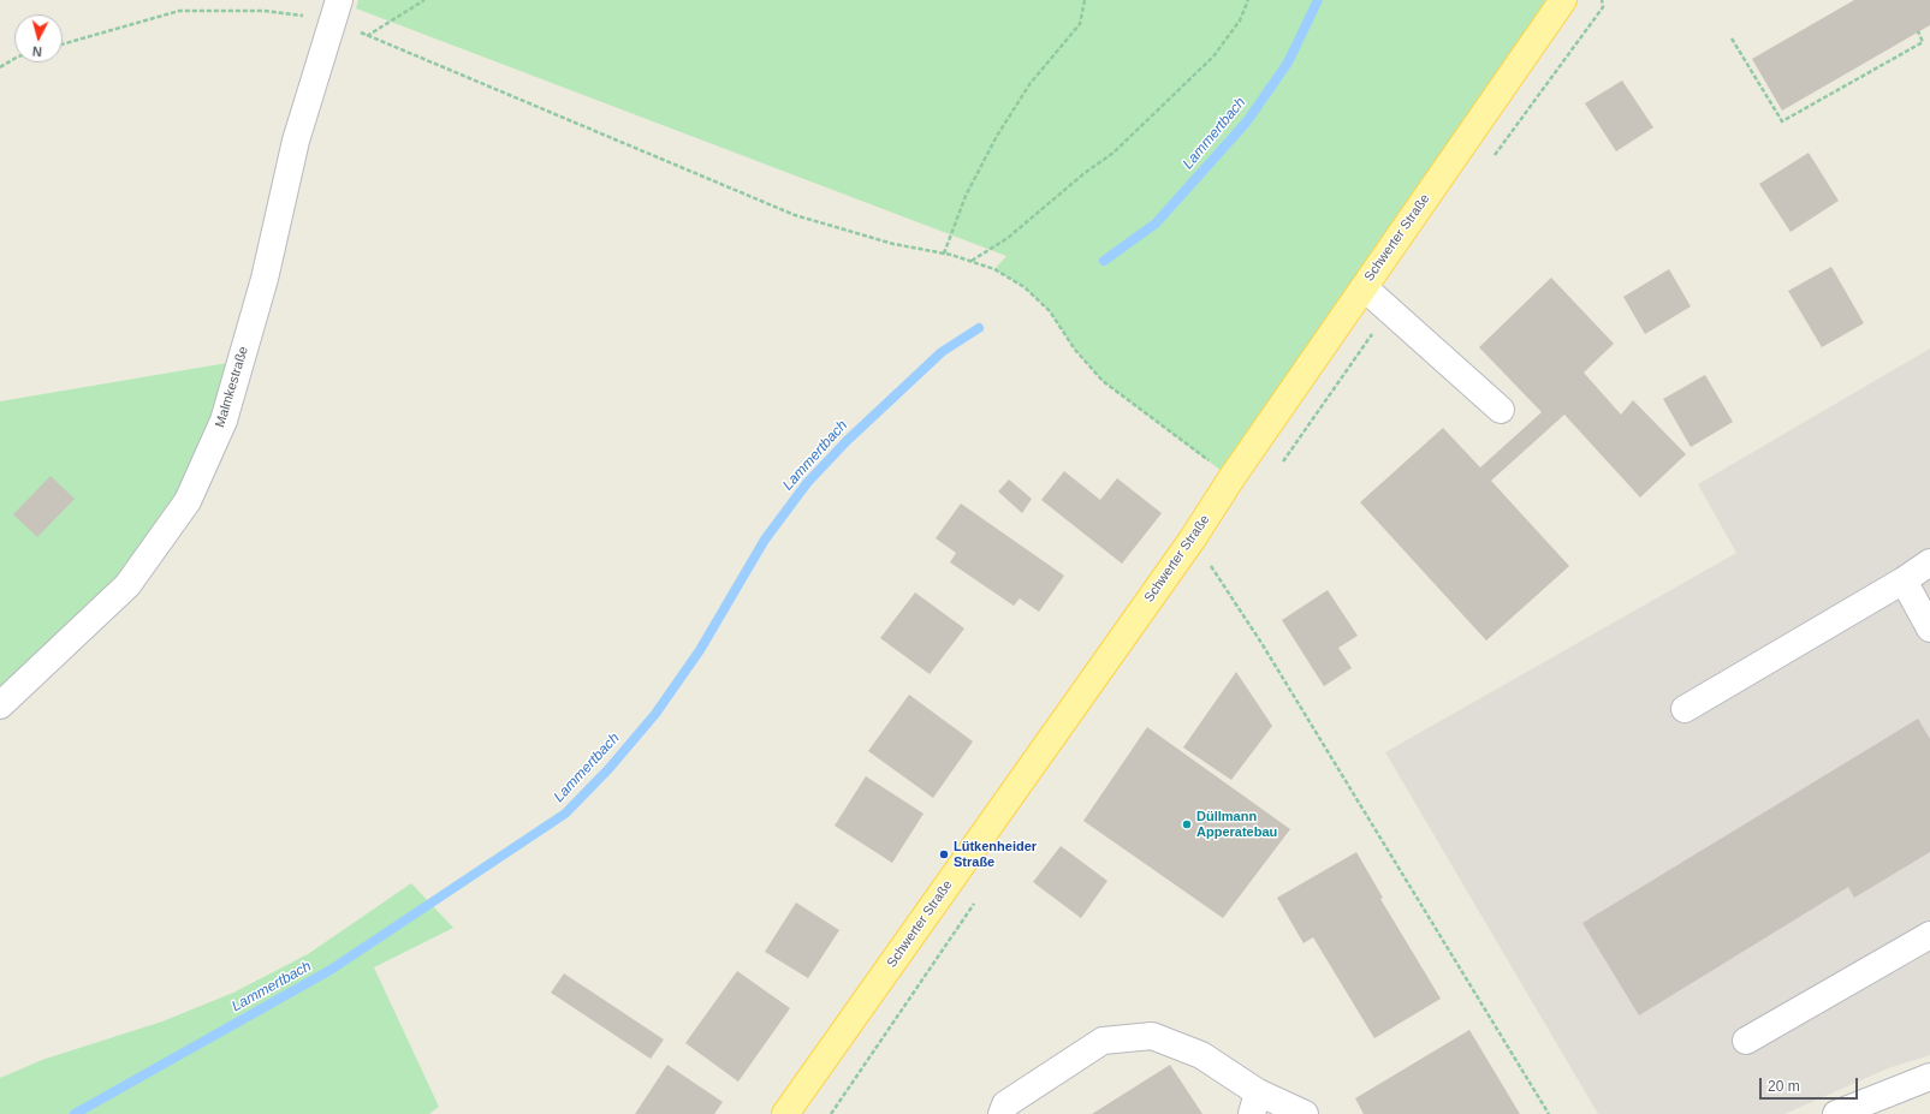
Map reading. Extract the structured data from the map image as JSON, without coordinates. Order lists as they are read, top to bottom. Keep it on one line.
{"streets":{"main road":["Schwerter Straße"],"street":["Malmkestraße"]},"water":["Lammertbach"],"places":["Düllmann Apperatebau","Lütkenheider Straße"],"scale_bar":"20 m","north":"bottom"}
